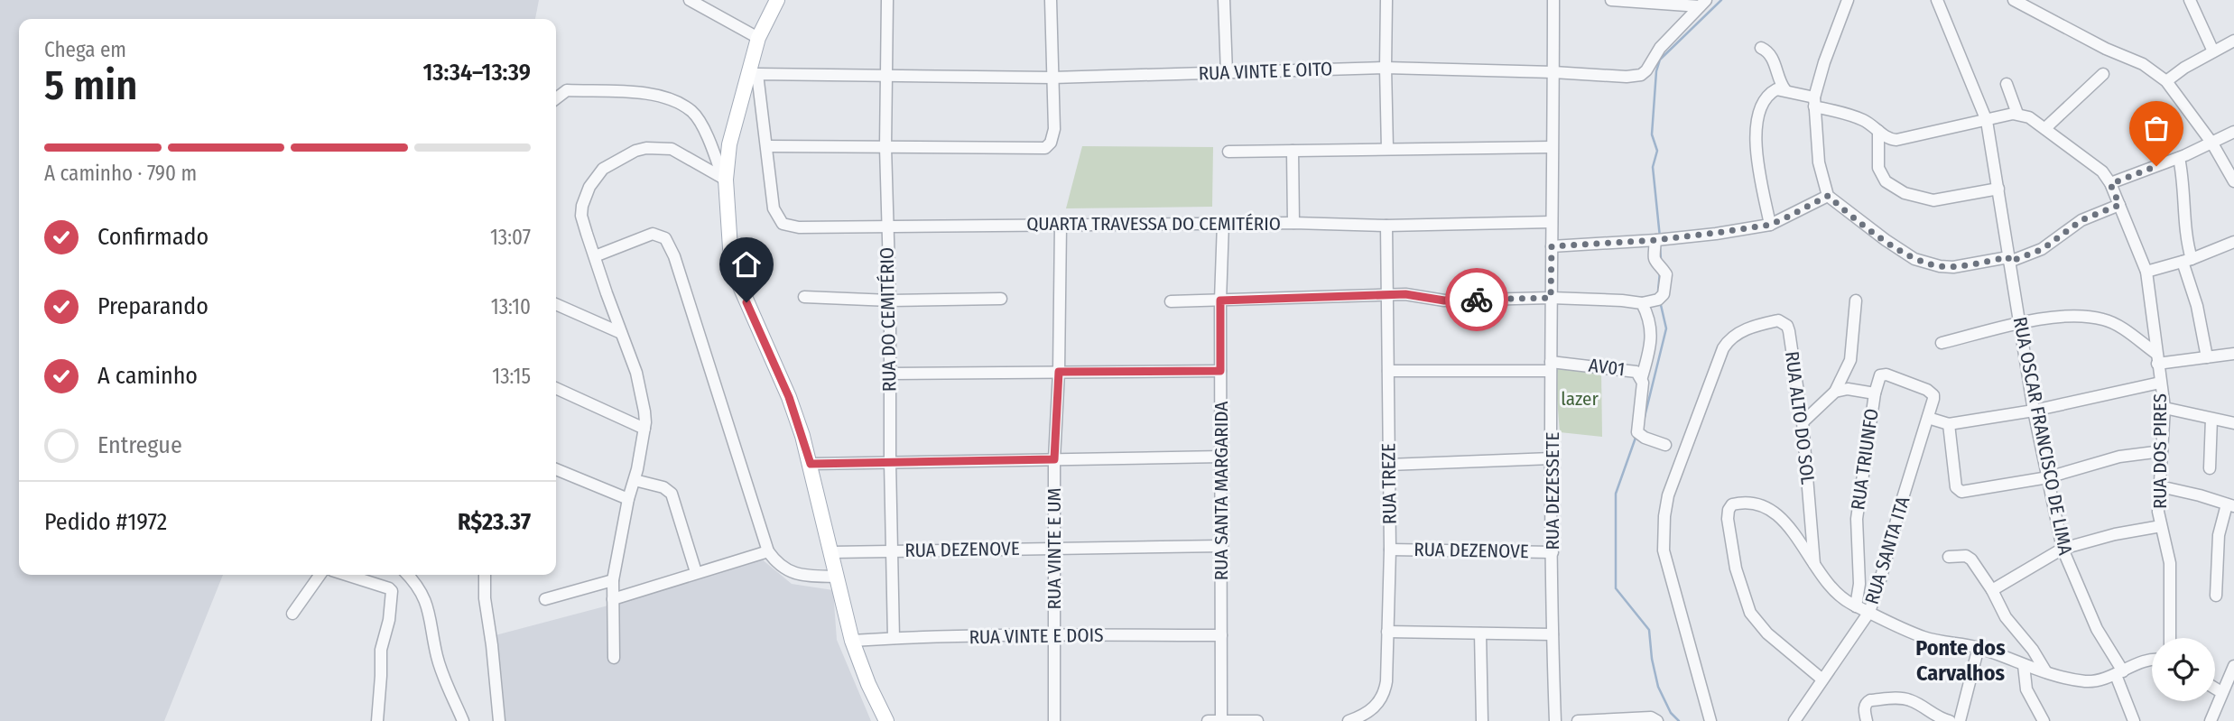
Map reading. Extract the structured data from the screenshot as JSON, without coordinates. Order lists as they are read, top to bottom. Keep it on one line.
{"streets":{"street":["RUA VINTE E OITO","QUARTA TRAVESSA DO CEMITÉRIO","RUA DO CEMITÉRIO","AV01","RUA ALTO DO SOL","RUA OSCAR FRANCISCO DE LIMA","RUA DOS PIRES","RUA TRIUNFO","RUA TREZE","RUA SANTA MARGARIDA","RUA DEZESSETE","RUA VINTE E UM","RUA DEZENOVE","RUA SANTA ITA","RUA VINTE E DOIS"]},"crossings":[["RUA VINTE E OITO","RUA DO CEMITÉRIO"],["RUA VINTE E OITO","RUA DEZESSETE"],["QUARTA TRAVESSA DO CEMITÉRIO","RUA DO CEMITÉRIO"],["QUARTA TRAVESSA DO CEMITÉRIO","RUA TREZE"],["QUARTA TRAVESSA DO CEMITÉRIO","RUA SANTA MARGARIDA"],["QUARTA TRAVESSA DO CEMITÉRIO","RUA DEZESSETE"],["QUARTA TRAVESSA DO CEMITÉRIO","RUA VINTE E UM"],["RUA DO CEMITÉRIO","RUA DEZENOVE"],["RUA DO CEMITÉRIO","RUA VINTE E DOIS"],["AV01","RUA TREZE"],["AV01","RUA DEZESSETE"],["RUA TRIUNFO","RUA SANTA ITA"],["RUA TREZE","RUA DEZENOVE"],["RUA SANTA MARGARIDA","RUA DEZENOVE"],["RUA SANTA MARGARIDA","RUA VINTE E DOIS"],["RUA DEZESSETE","RUA DEZENOVE"],["RUA VINTE E UM","RUA DEZENOVE"],["RUA VINTE E UM","RUA VINTE E DOIS"]],"districts":["Ponte dos Carvalhos"],"parks":["lazer"],"page":{"heading":["5 min","Chega em","13:34–13:39"],"panel":["Pedido #1972","R$23.37"],"bar":"A caminho · 790 m","list":[["Confirmado","13:07"],["Preparando","13:10"],["A caminho","13:15"],"Entregue"]}}
